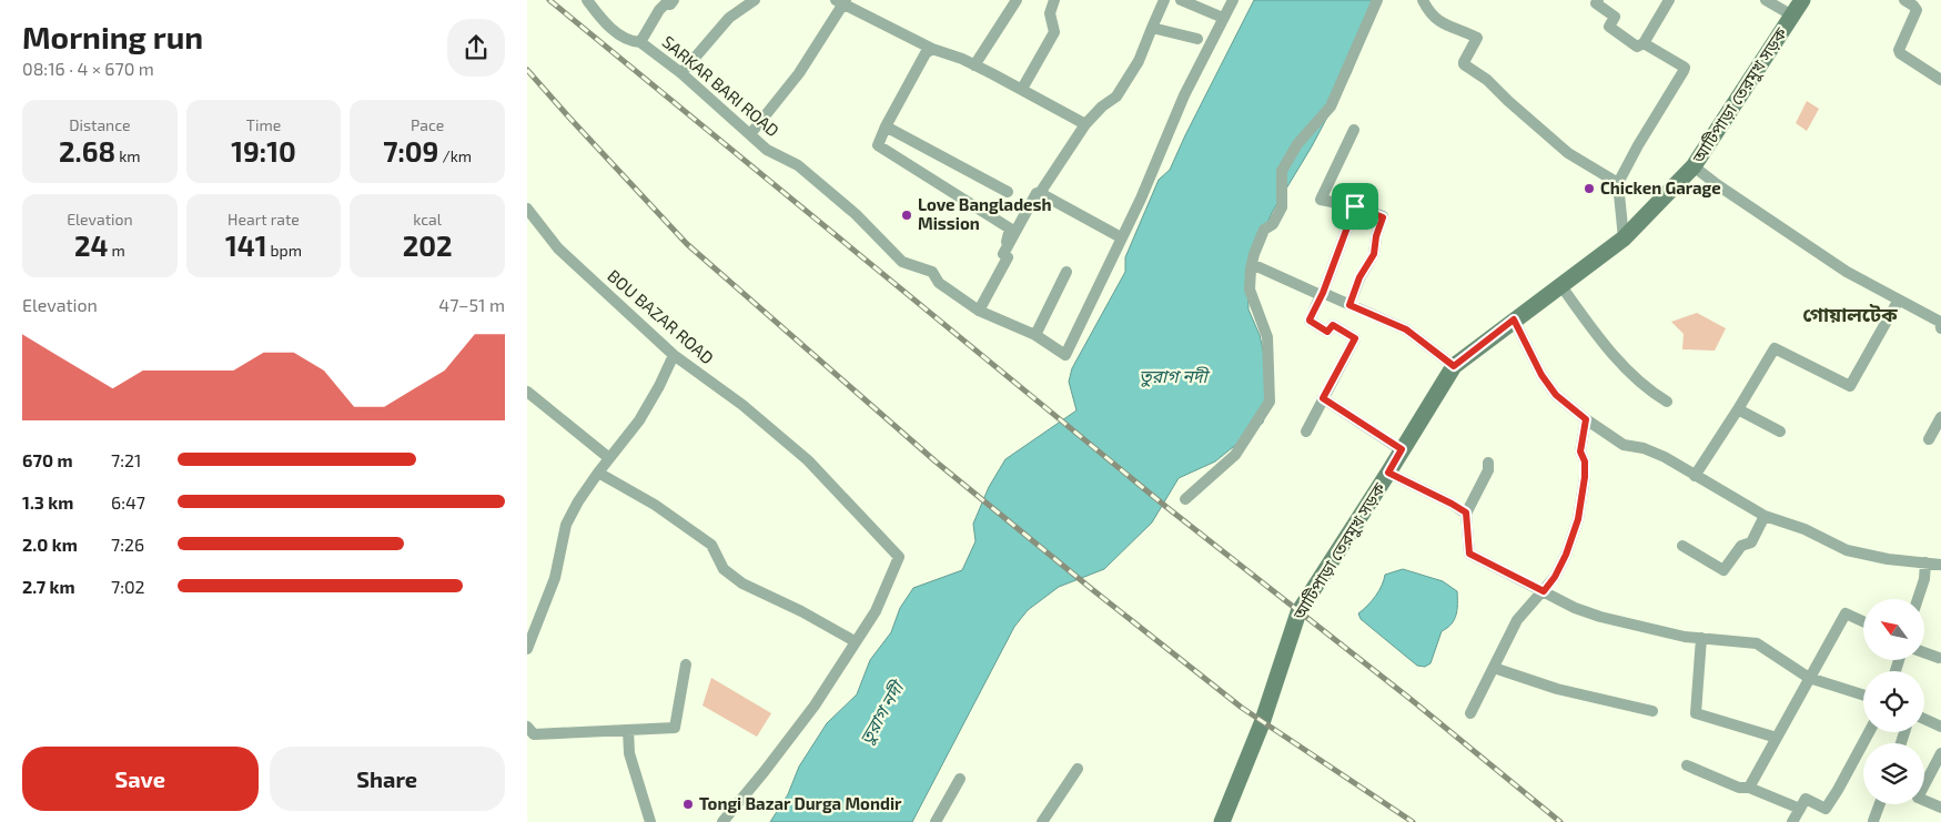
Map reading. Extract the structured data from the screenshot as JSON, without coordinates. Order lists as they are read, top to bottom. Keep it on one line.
{"streets":{"main road":["আটিপাড়া তেরমুখ সড়ক"],"street":["SARKAR BARI ROAD","BOU BAZAR ROAD"]},"districts":["গোয়ালটেক"],"water":["তুরাগ নদী"],"places":["Chicken Garage","Love Bangladesh Mission","Tongi Bazar Durga Mondir"],"north":"top left","page":{"heading":["Morning run","08:16 · 4 × 670 m"],"stats":[["Distance","2.68 km"],["Time","19:10"],["Pace","7:09 /km"],["Elevation","24 m"],["Heart rate","141 bpm"],["kcal","202"]],"chart":["Elevation","47–51 m"],"list":[{"name":"670 m","note":"7:21"},{"name":"1.3 km","note":"6:47"},{"name":"2.0 km","note":"7:26"},{"name":"2.7 km","note":"7:02"}],"buttons":["Save","Share"]}}
